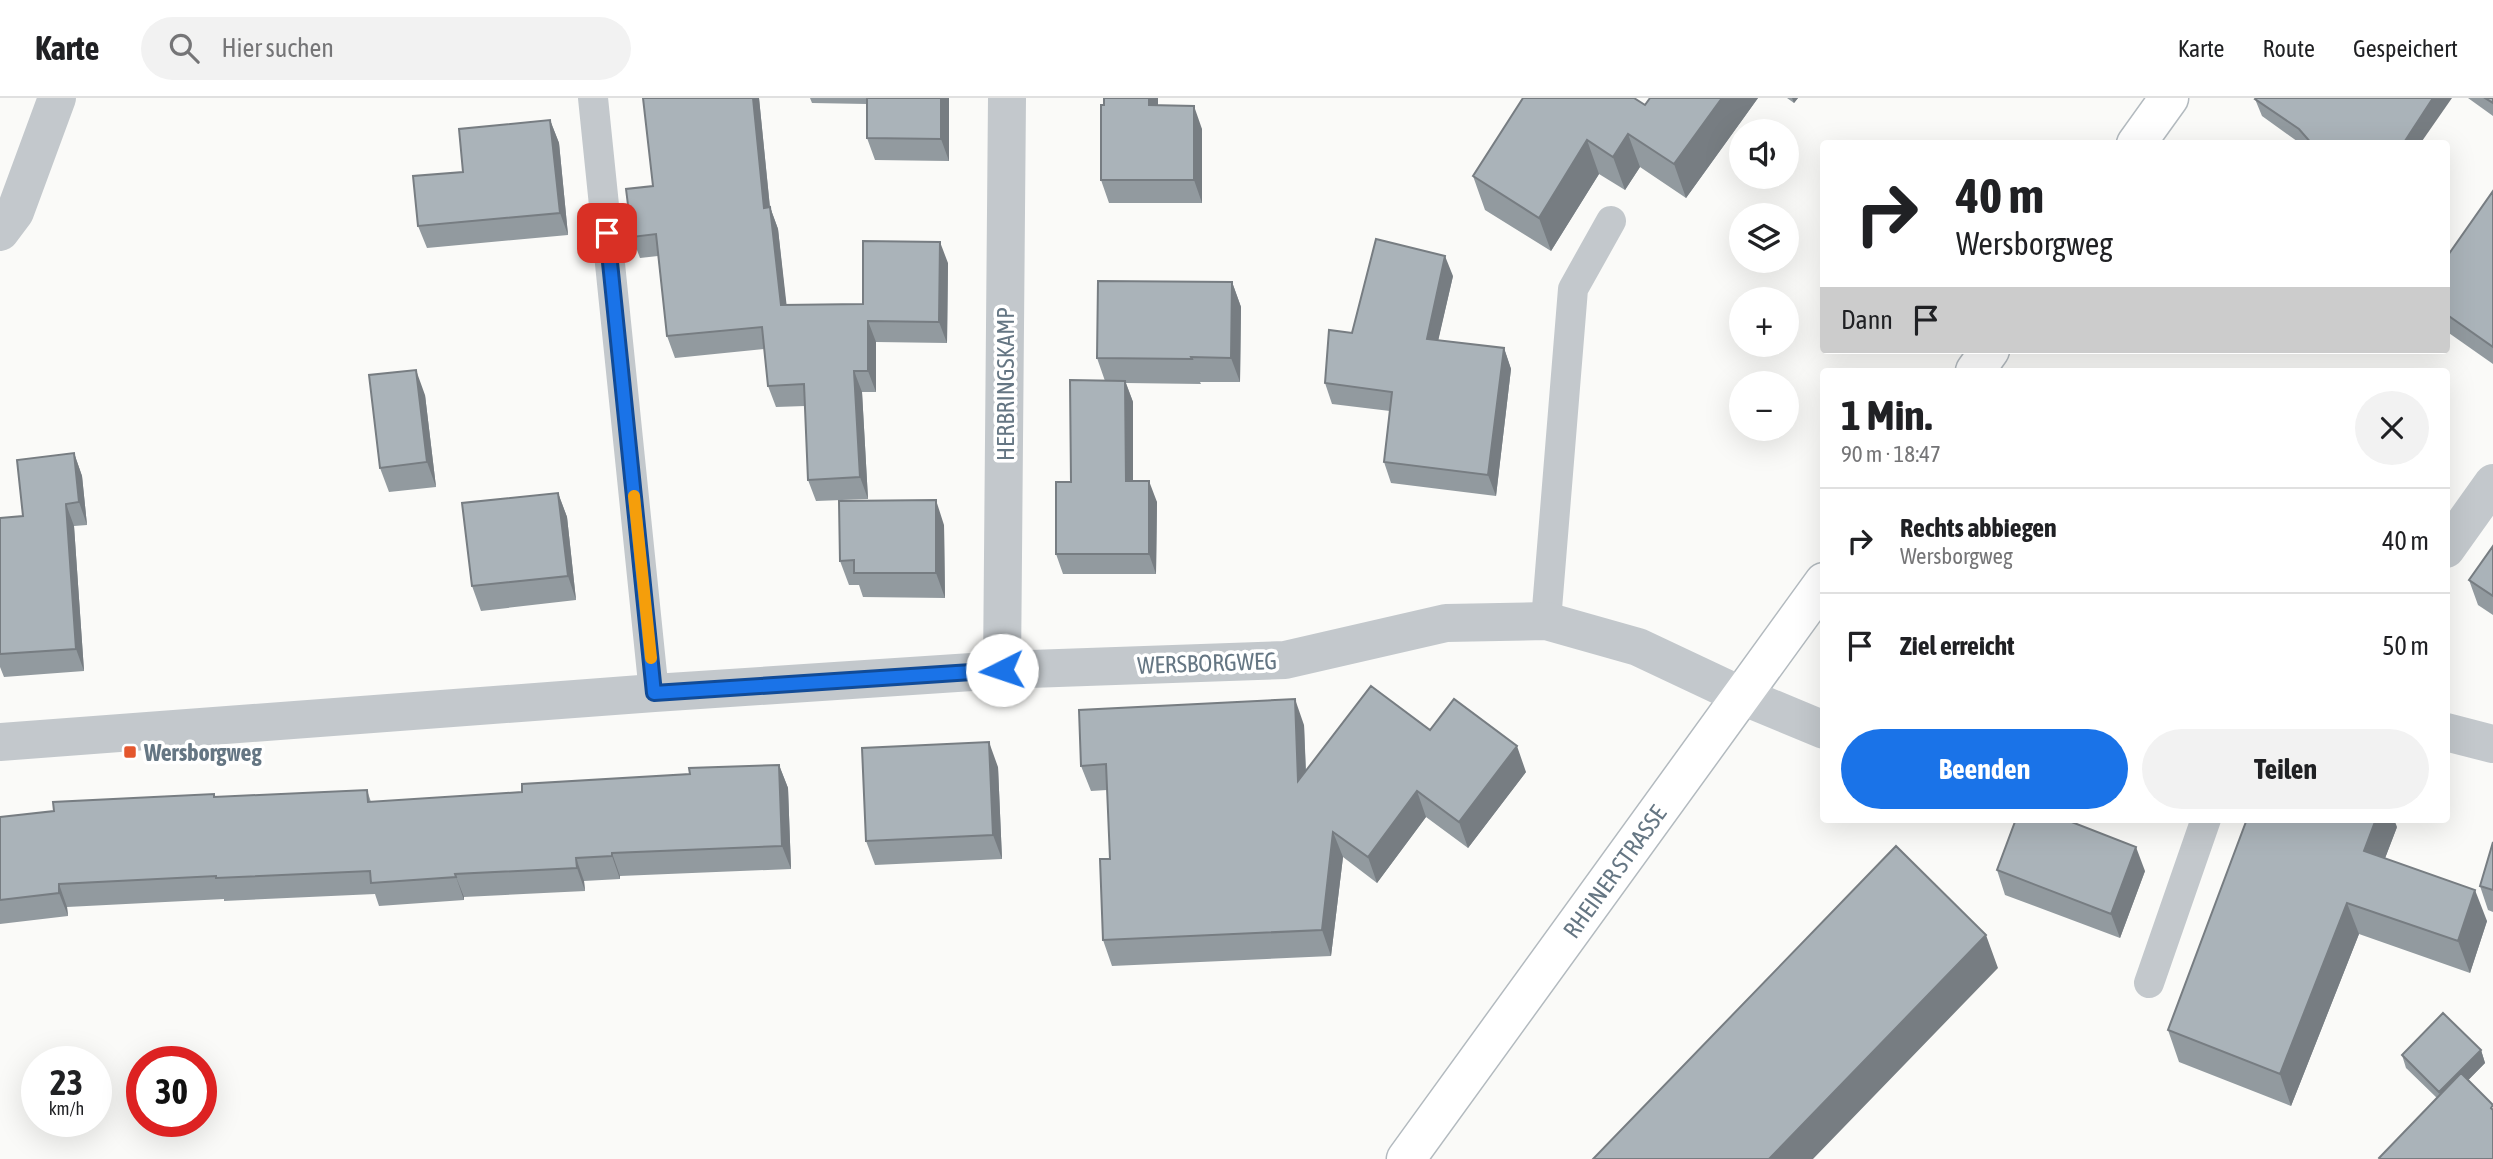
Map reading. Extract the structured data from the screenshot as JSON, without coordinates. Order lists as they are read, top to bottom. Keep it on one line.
{"streets":{"main road":["RHEINER STRASSE"],"street":["HERBRINGSKAMP","WERSBORGWEG"]},"crossings":[["HERBRINGSKAMP","WERSBORGWEG"],["WERSBORGWEG","RHEINER STRASSE"]],"places":{"transit":["Wersborgweg"]},"page":{"header":"Karte","search":"Hier suchen","nav":["Karte","Route","Gespeichert"],"map_buttons":["+","−"],"turn":["40 m","Wersborgweg"],"then":"Dann","heading":["1 Min.","90 m · 18:47"],"list":[{"name":"Rechts abbiegen","note":"Wersborgweg","value":"40 m"},{"name":"Ziel erreicht","value":"50 m"}],"buttons":["Beenden","Teilen"],"speed":"23 km/h","limit":"30"}}
